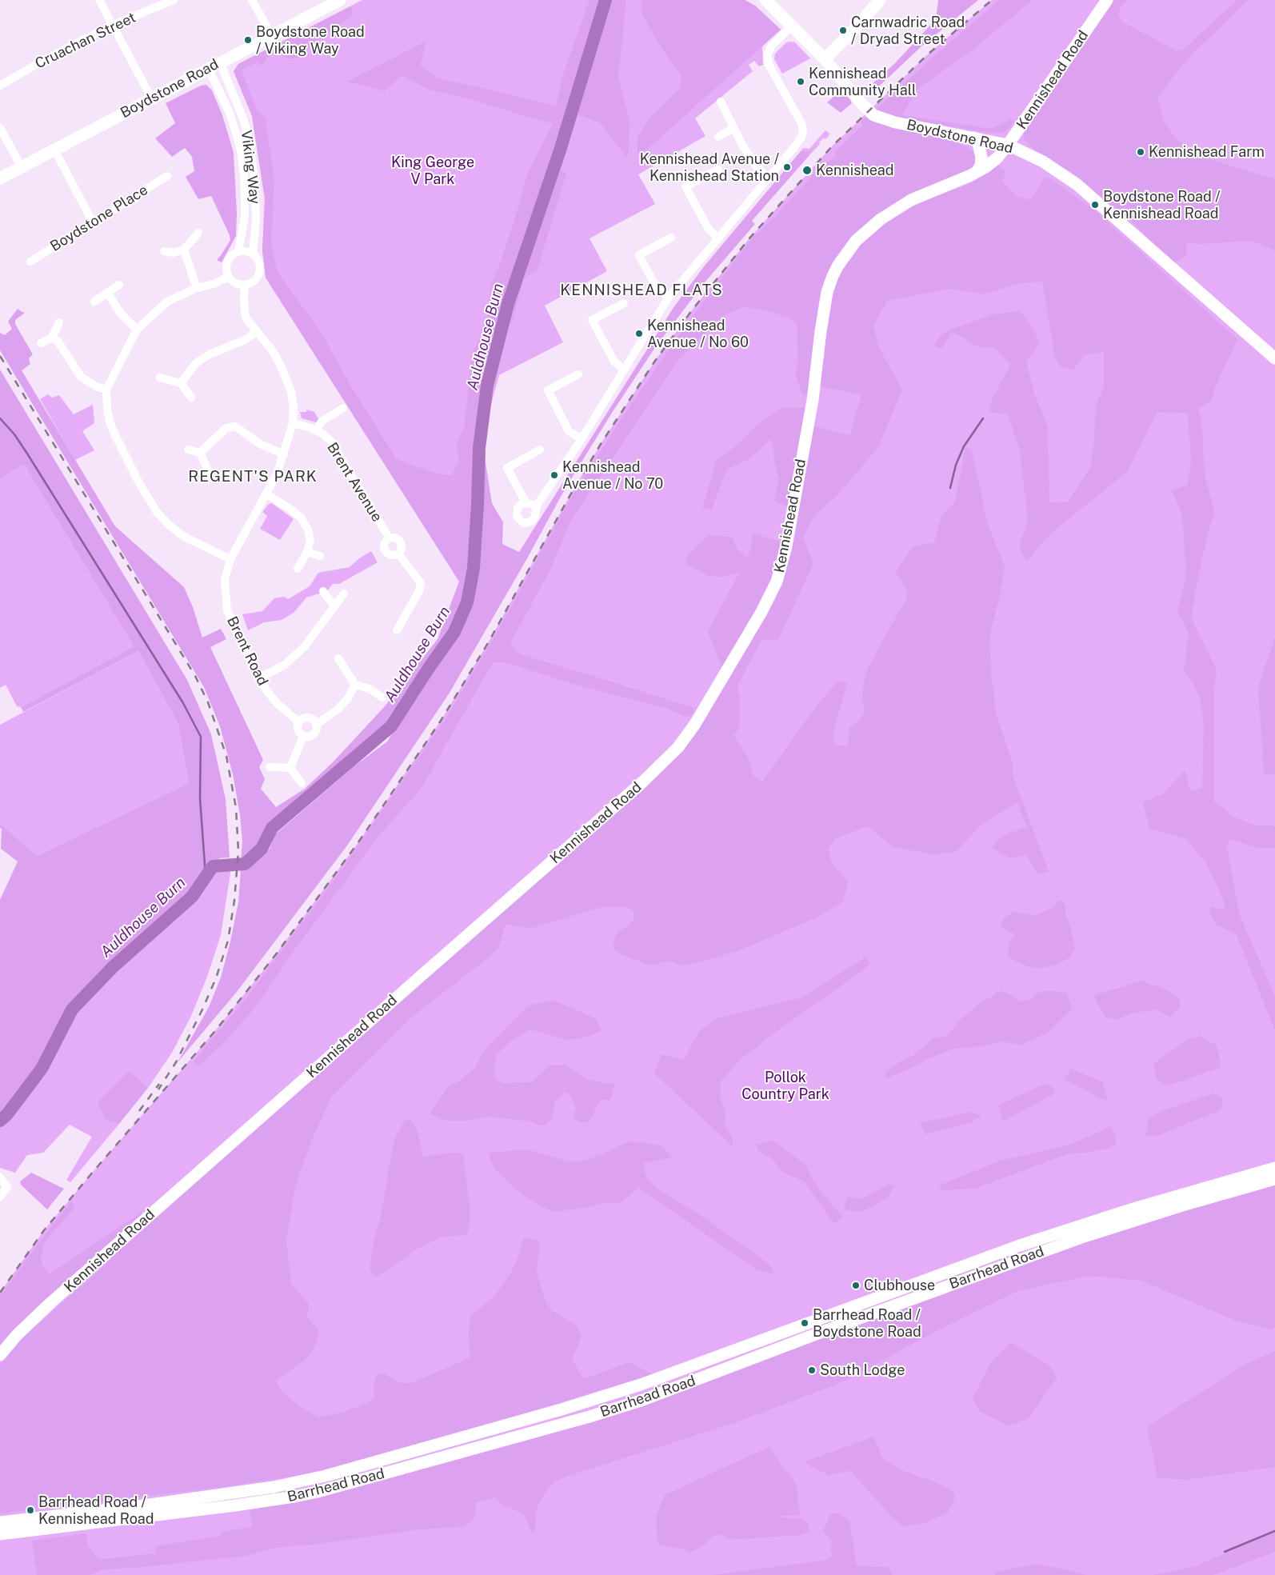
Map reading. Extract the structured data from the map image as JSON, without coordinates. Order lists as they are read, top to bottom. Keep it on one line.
{"streets":{"street":["Cruachan Street","Kennishead Road","Boydstone Road","Viking Way","Boydstone Place","Brent Avenue","Brent Road","Barrhead Road"]},"crossings":[["Kennishead Road","Boydstone Road"],["Boydstone Road","Viking Way"],["Viking Way","Brent Road"],["Brent Avenue","Brent Road"]],"districts":["KENNISHEAD FLATS","REGENT'S PARK"],"water":["Auldhouse Burn"],"parks":["King George V Park","Pollok Country Park"],"places":["Carnwadric Road / Dryad Street","Boydstone Road / Viking Way","Kennishead Community Hall","Kennishead Farm","Kennishead Avenue / Kennishead Station","Kennishead","Boydstone Road / Kennishead Road","Kennishead Avenue / No 60","Kennishead Avenue / No 70","Clubhouse","Barrhead Road / Boydstone Road","South Lodge","Barrhead Road / Kennishead Road"]}
